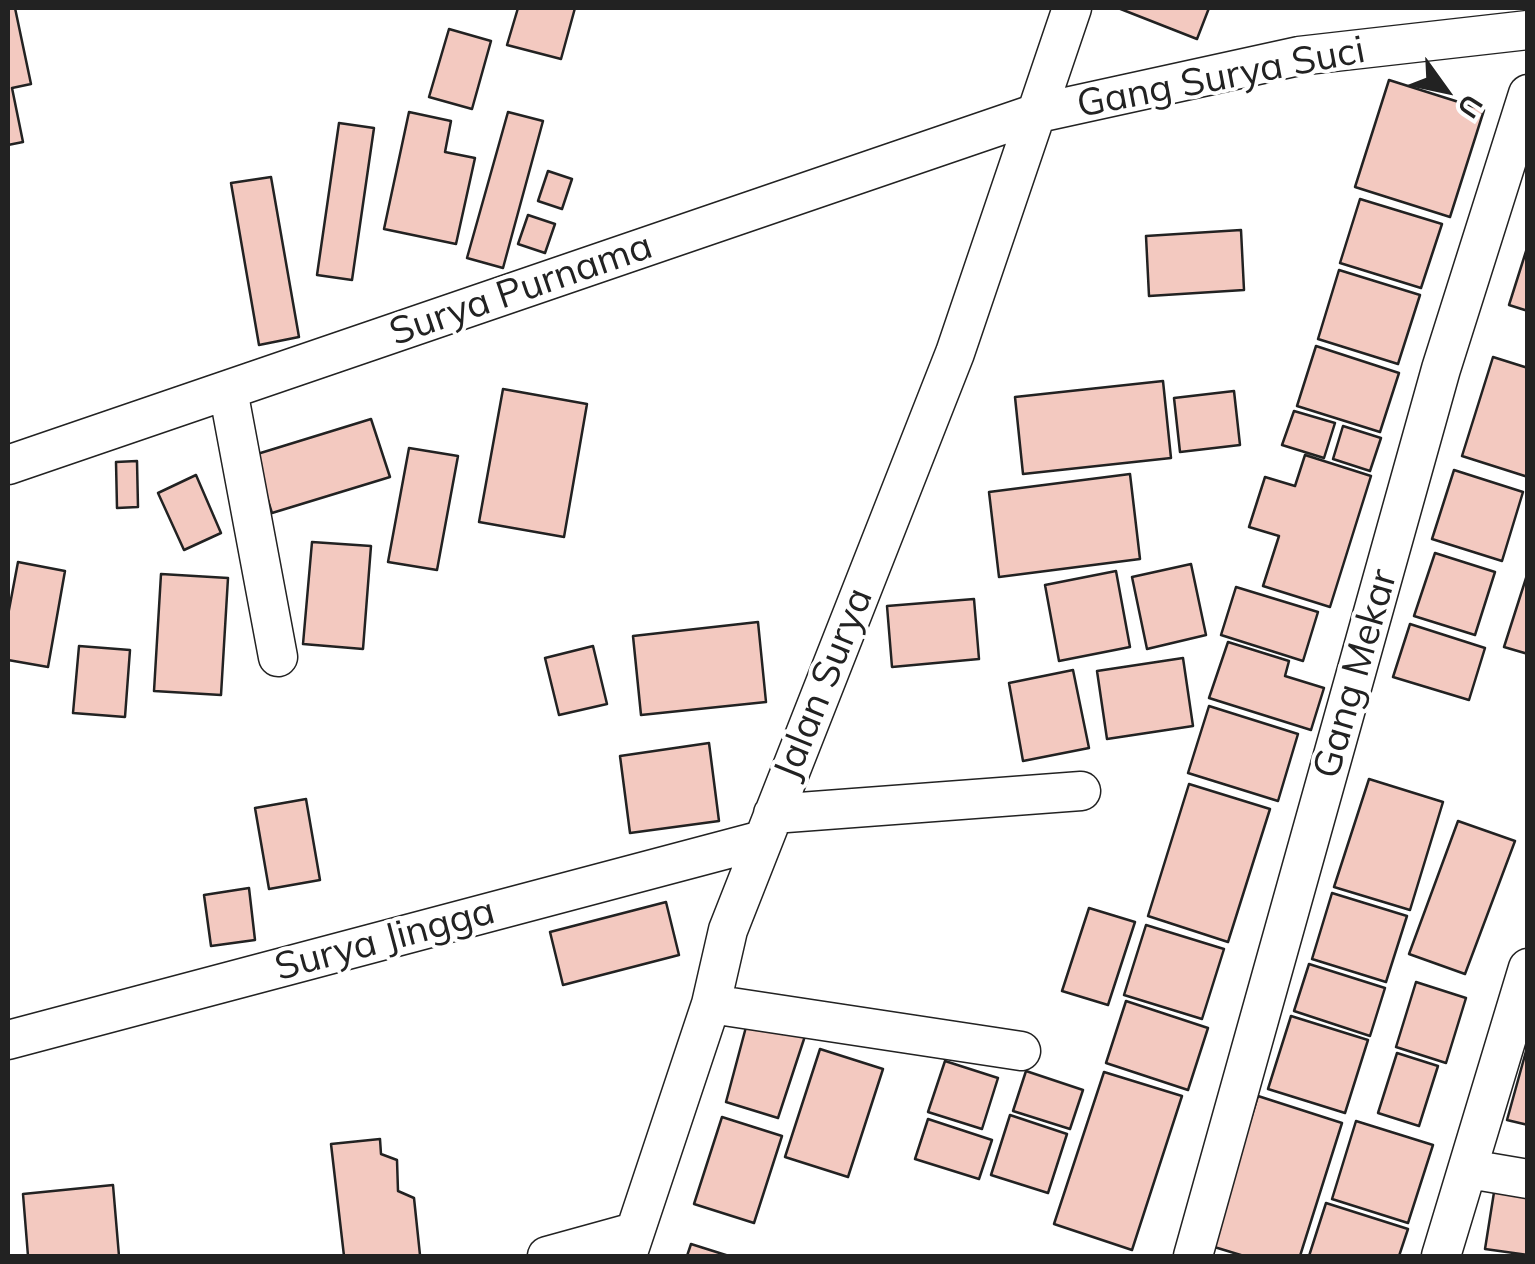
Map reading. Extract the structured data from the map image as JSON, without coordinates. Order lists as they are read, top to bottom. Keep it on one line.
{"streets":{"street":["Gang Surya Suci","Surya Purnama","Gang Mekar","Jalan Surya","Surya Jingga"]},"crossings":[["Gang Surya Suci","Surya Purnama"],["Gang Surya Suci","Jalan Surya"],["Surya Purnama","Jalan Surya"],["Jalan Surya","Surya Jingga"]],"north":"bottom right"}
